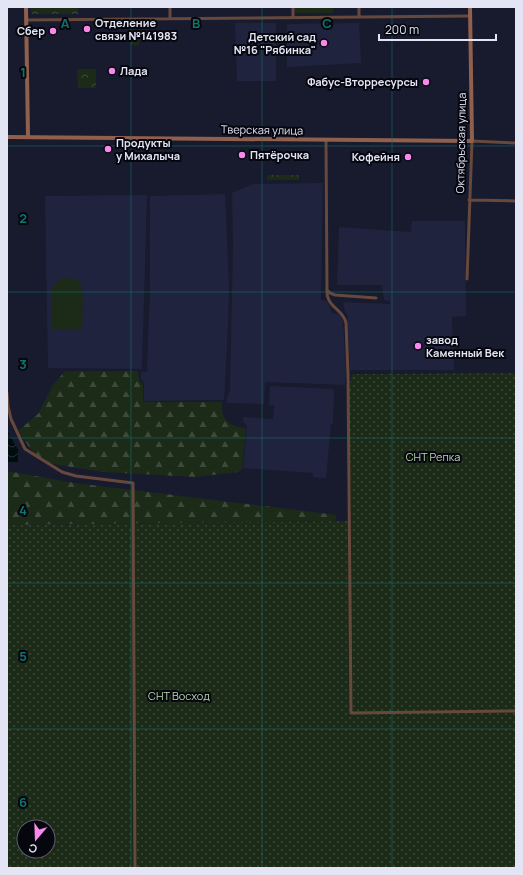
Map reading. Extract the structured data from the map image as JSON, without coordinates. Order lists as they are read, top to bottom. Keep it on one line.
{"streets":{"main road":["Тверская улица","Октябрьская улица"]},"crossings":[["Тверская улица","Октябрьская улица"]],"parks":["СНТ Репка","СНТ Восход"],"places":["Отделение связи №141983","Сбер","Детский сад №16 \"Рябинка\"","Лада","Фабус-Вторресурсы","Продукты у Михалыча","Пятёрочка","Кофейня","завод Каменный Век"],"scale_bar":"200 m","north":"bottom","grid":{"columns":["A","B","C"],"rows":["1","2","3","4","5","6"]}}
